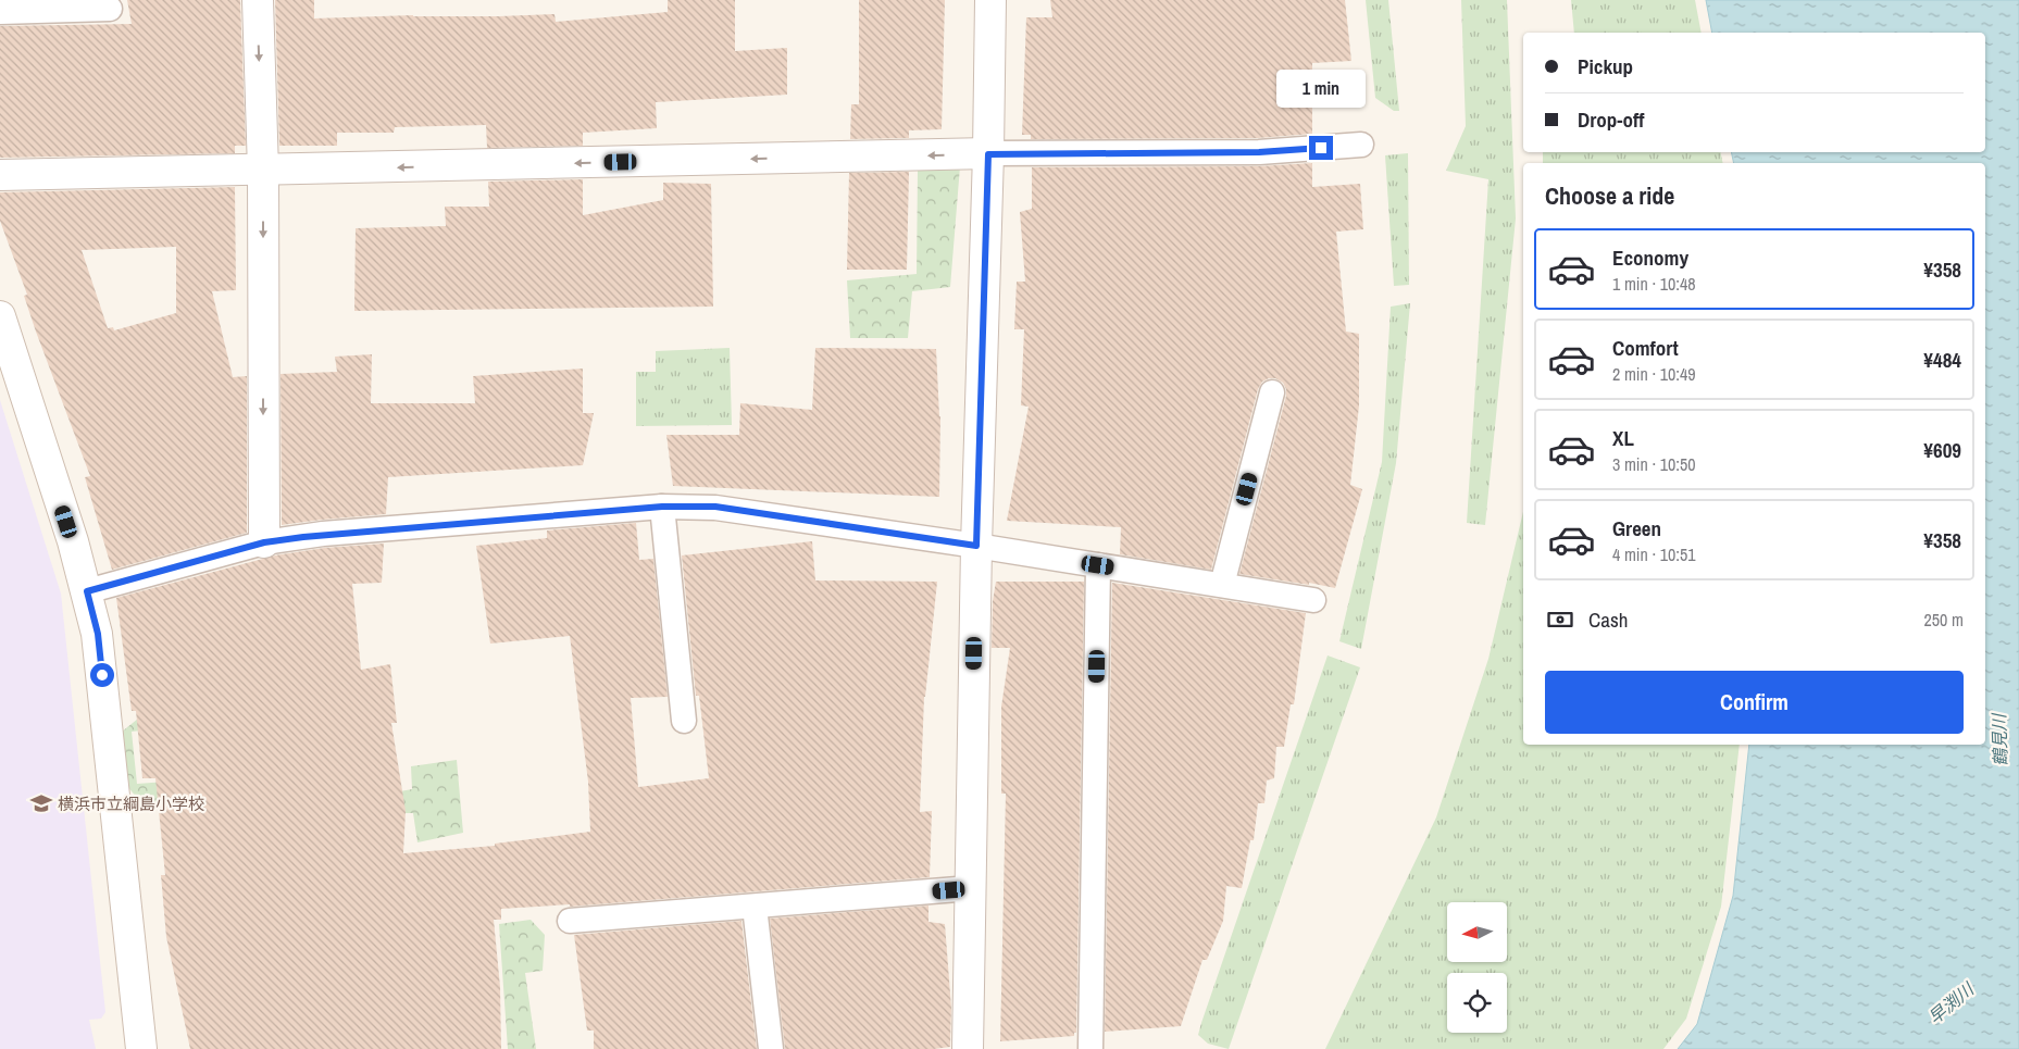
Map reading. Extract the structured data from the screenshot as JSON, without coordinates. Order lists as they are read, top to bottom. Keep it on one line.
{"water":["鶴見川","早渕川"],"places":{"school or university":["横浜市立綱島小学校"]},"north":"left","page":{"banner":["Pickup","Drop-off"],"bubble":"1 min","heading":"Choose a ride","list":[{"name":"Economy","note":"1 min · 10:48","value":"¥358"},{"name":"Comfort","note":"2 min · 10:49","value":"¥484"},{"name":"XL","note":"3 min · 10:50","value":"¥609"},{"name":"Green","note":"4 min · 10:51","value":"¥358"}],"pay":["Cash","250 m"],"buttons":"Confirm"}}
